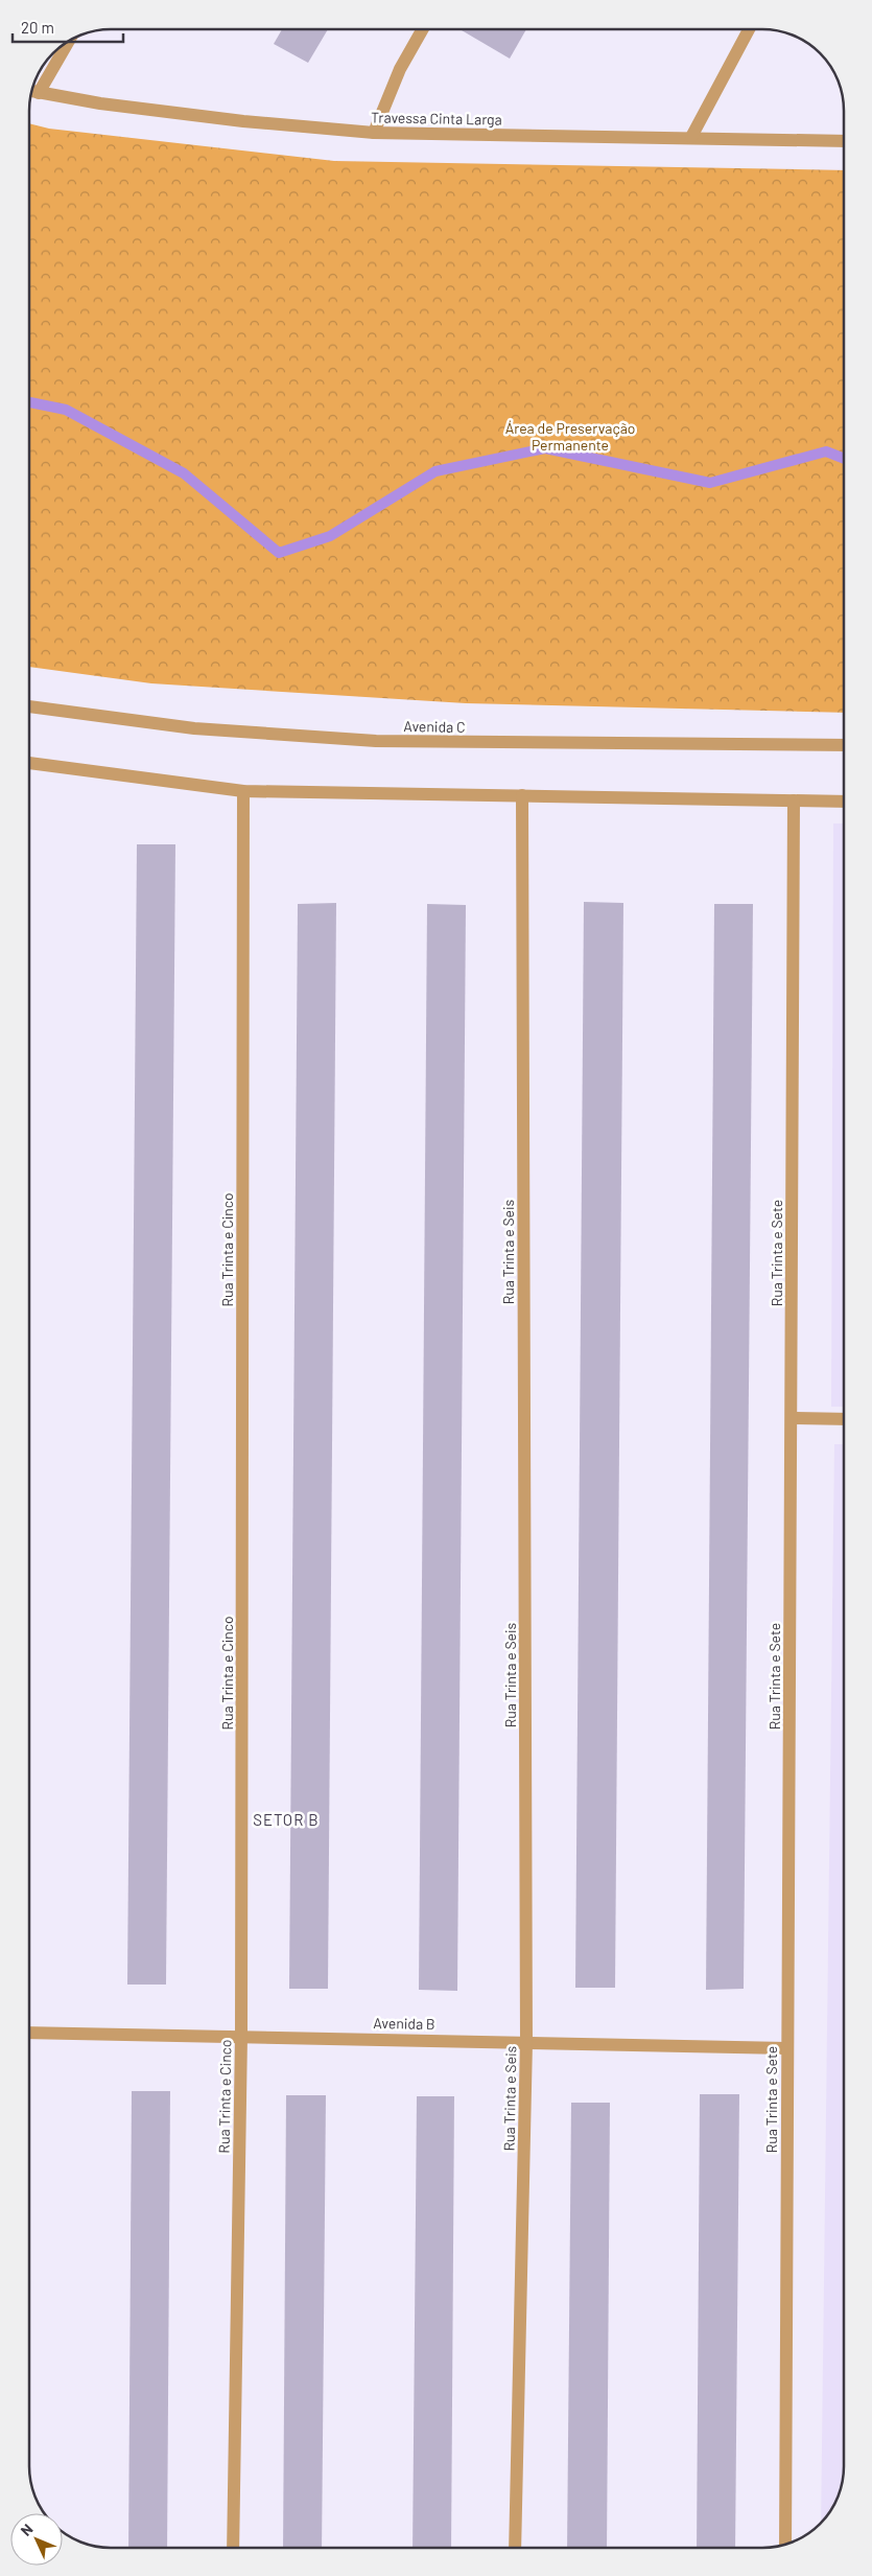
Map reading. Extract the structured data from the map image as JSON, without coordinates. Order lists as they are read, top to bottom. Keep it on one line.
{"streets":{"street":["Travessa Cinta Larga","Avenida C","Rua Trinta e Cinco","Rua Trinta e Seis","Rua Trinta e Sete","Avenida B"]},"crossings":[["Rua Trinta e Cinco","Avenida B"],["Rua Trinta e Seis","Avenida B"],["Rua Trinta e Sete","Avenida B"]],"districts":["SETOR B"],"parks":["Área de Preservação Permanente"],"scale_bar":"20 m","north":"top left"}
